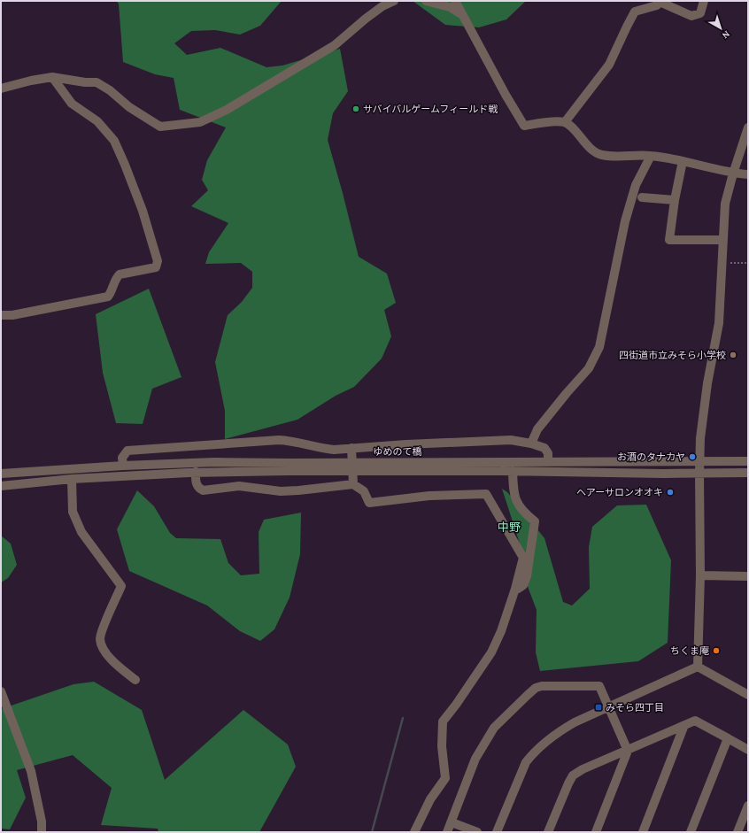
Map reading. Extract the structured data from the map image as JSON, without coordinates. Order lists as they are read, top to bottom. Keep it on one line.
{"streets":{"street":["ゆめのて橋"]},"districts":["中野"],"places":{"other":["サバイバルゲームフィールド戦","四街道市立みそら小学校","お酒のタナカヤ","ヘアーサロンオオキ","ちくま庵"],"transit":["みそら四丁目"]},"north":"bottom right"}
